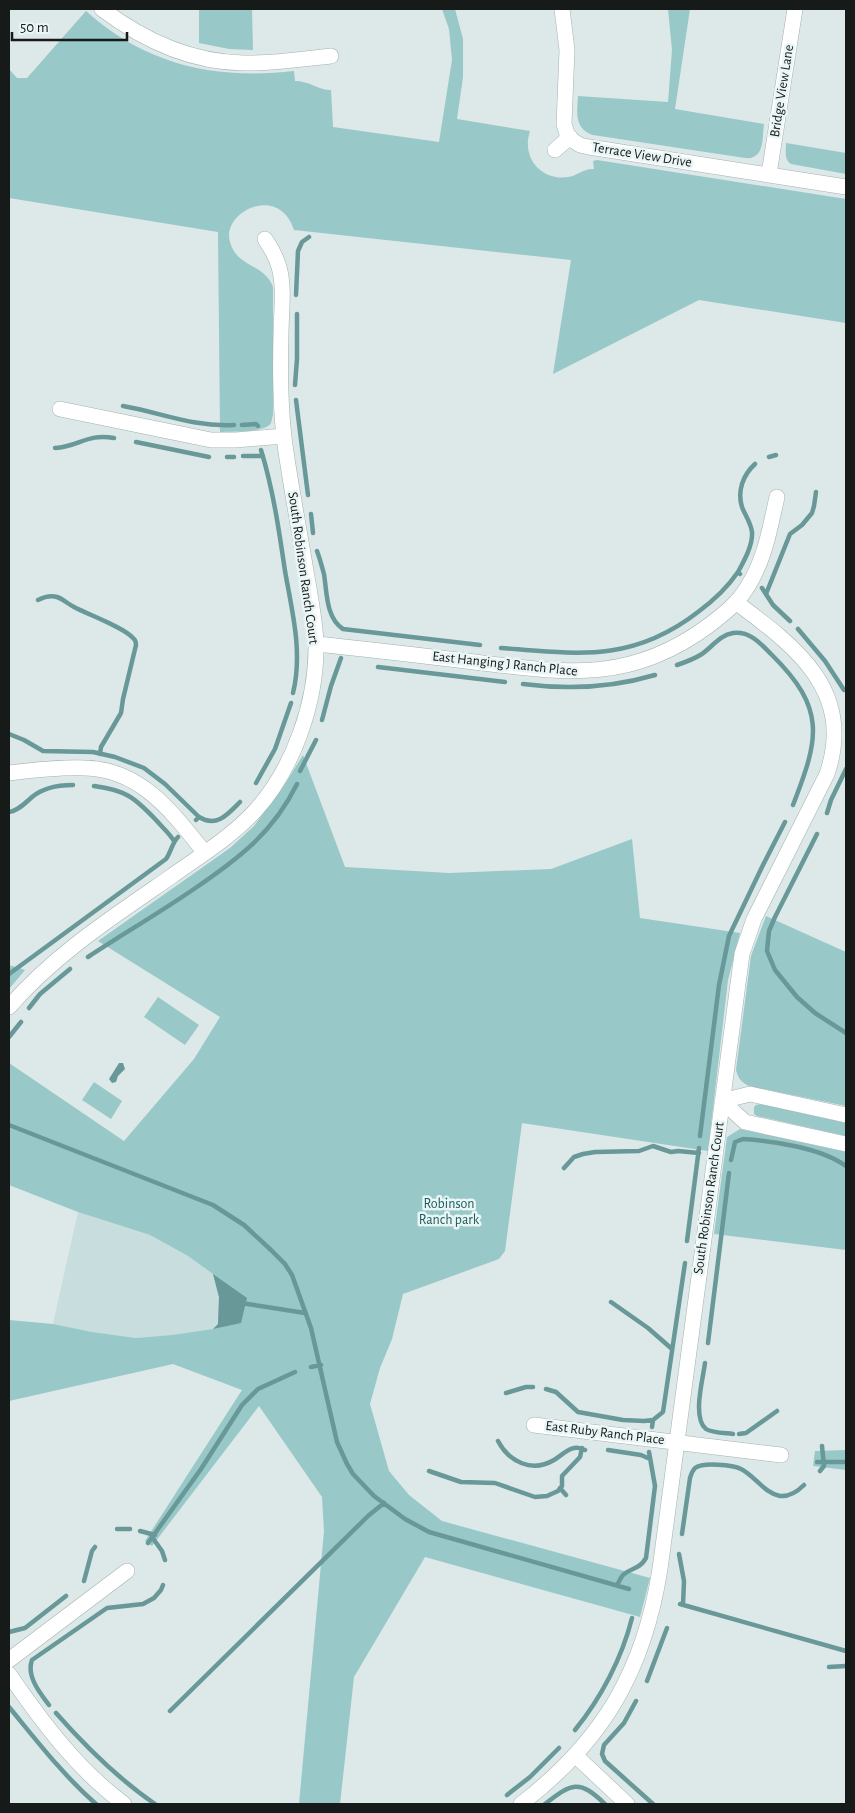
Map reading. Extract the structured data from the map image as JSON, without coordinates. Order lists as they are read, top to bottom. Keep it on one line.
{"streets":{"street":["Bridge View Lane","Terrace View Drive","South Robinson Ranch Court","East Hanging J Ranch Place","East Ruby Ranch Place"]},"crossings":[["Bridge View Lane","Terrace View Drive"],["South Robinson Ranch Court","East Hanging J Ranch Place"],["South Robinson Ranch Court","East Ruby Ranch Place"]],"parks":["Robinson Ranch park"],"scale_bar":"50 m"}
